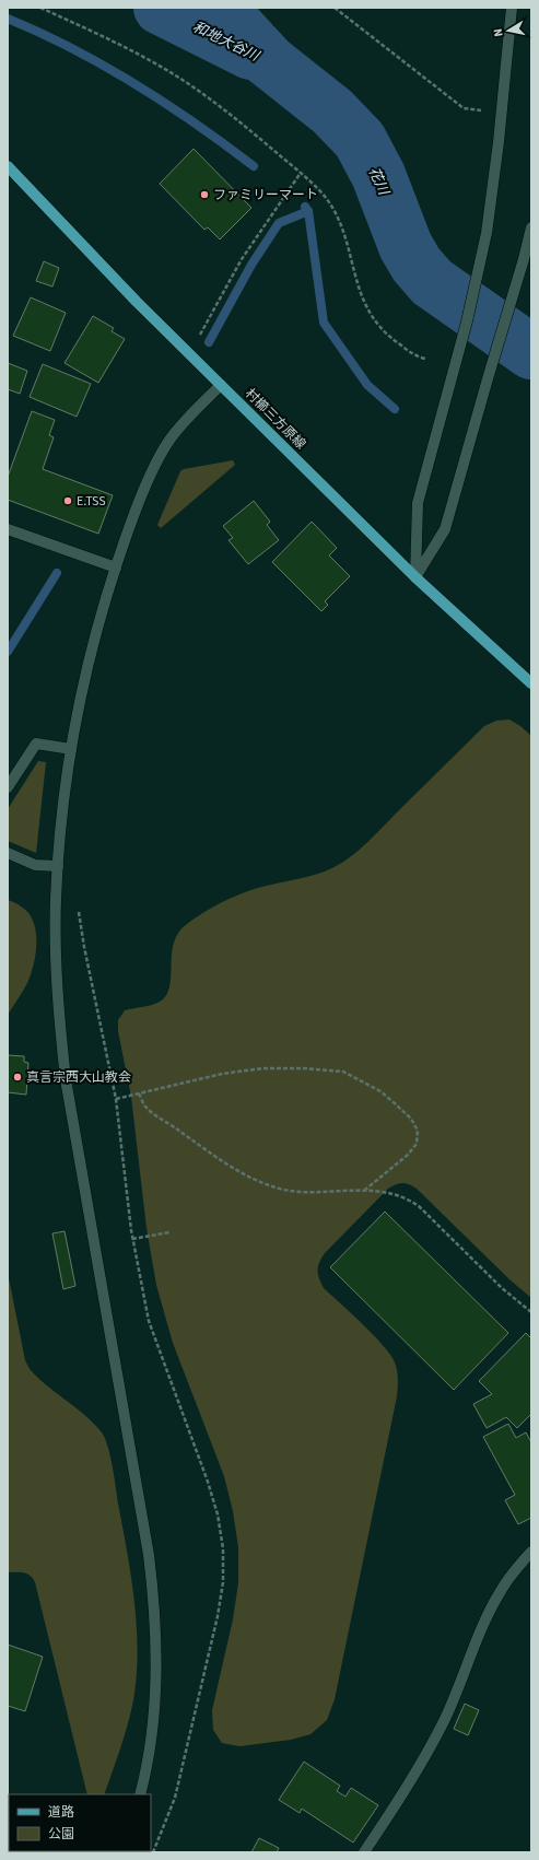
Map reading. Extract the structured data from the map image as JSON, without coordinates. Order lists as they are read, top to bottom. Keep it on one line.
{"streets":{"main road":["村櫛三方原線"]},"water":["和地大谷川","花川"],"places":["ファミリーマート","E.TSS","真言宗西大山教会"],"legend":["道路","公園"],"north":"left"}
